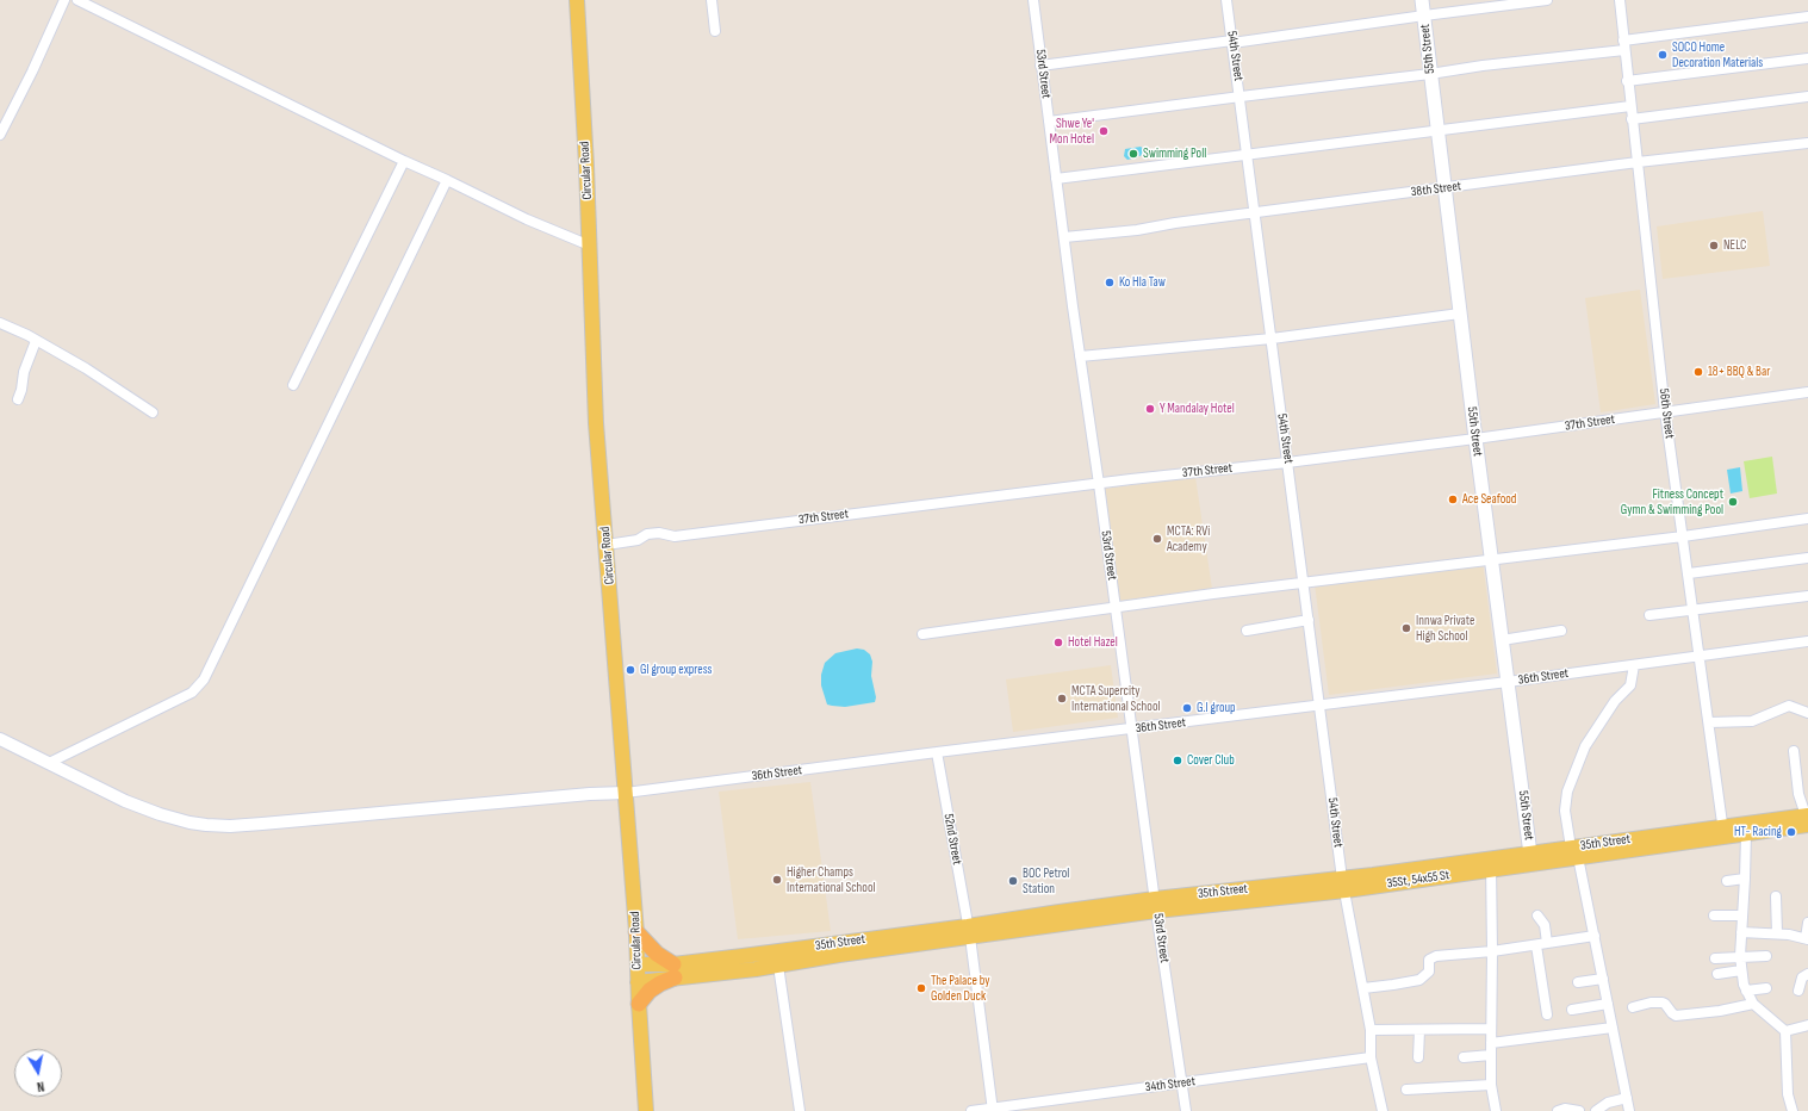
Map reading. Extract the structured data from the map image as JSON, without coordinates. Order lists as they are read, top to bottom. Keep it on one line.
{"streets":{"main road":["55th Street","Circular Road","35th Street"],"street":["54th Street","53rd Street","38th Street","56th Street","37th Street","36th Street","52nd Street","34th Street"]},"crossings":[["55th Street","38th Street"],["55th Street","37th Street"],["55th Street","36th Street"],["55th Street","35th Street"],["54th Street","38th Street"],["54th Street","37th Street"],["54th Street","36th Street"],["54th Street","35th Street"],["54th Street","34th Street"],["53rd Street","38th Street"],["53rd Street","37th Street"],["53rd Street","36th Street"],["53rd Street","35th Street"],["53rd Street","34th Street"],["Circular Road","37th Street"],["Circular Road","36th Street"],["Circular Road","35th Street"],["38th Street","56th Street"],["56th Street","37th Street"],["56th Street","36th Street"],["56th Street","35th Street"],["36th Street","52nd Street"],["52nd Street","35th Street"],["52nd Street","34th Street"]],"places":["SOCO Home Decoration Materials","Shwe Ye' Mon Hotel","Swimming Poll","NELC","Ko Hla Taw","18+ BBQ & Bar","Y Mandalay Hotel","Ace Seafood","Fitness Concept Gymn & Swimming Pool","MCTA: RVi Academy","Innwa Private High School","Hotel Hazel","GI group express","MCTA Supercity International School","G.I group","Cover Club","HT- Racing","Higher Champs International School","BOC Petrol Station","The Palace by Golden Duck"],"north":"bottom"}
